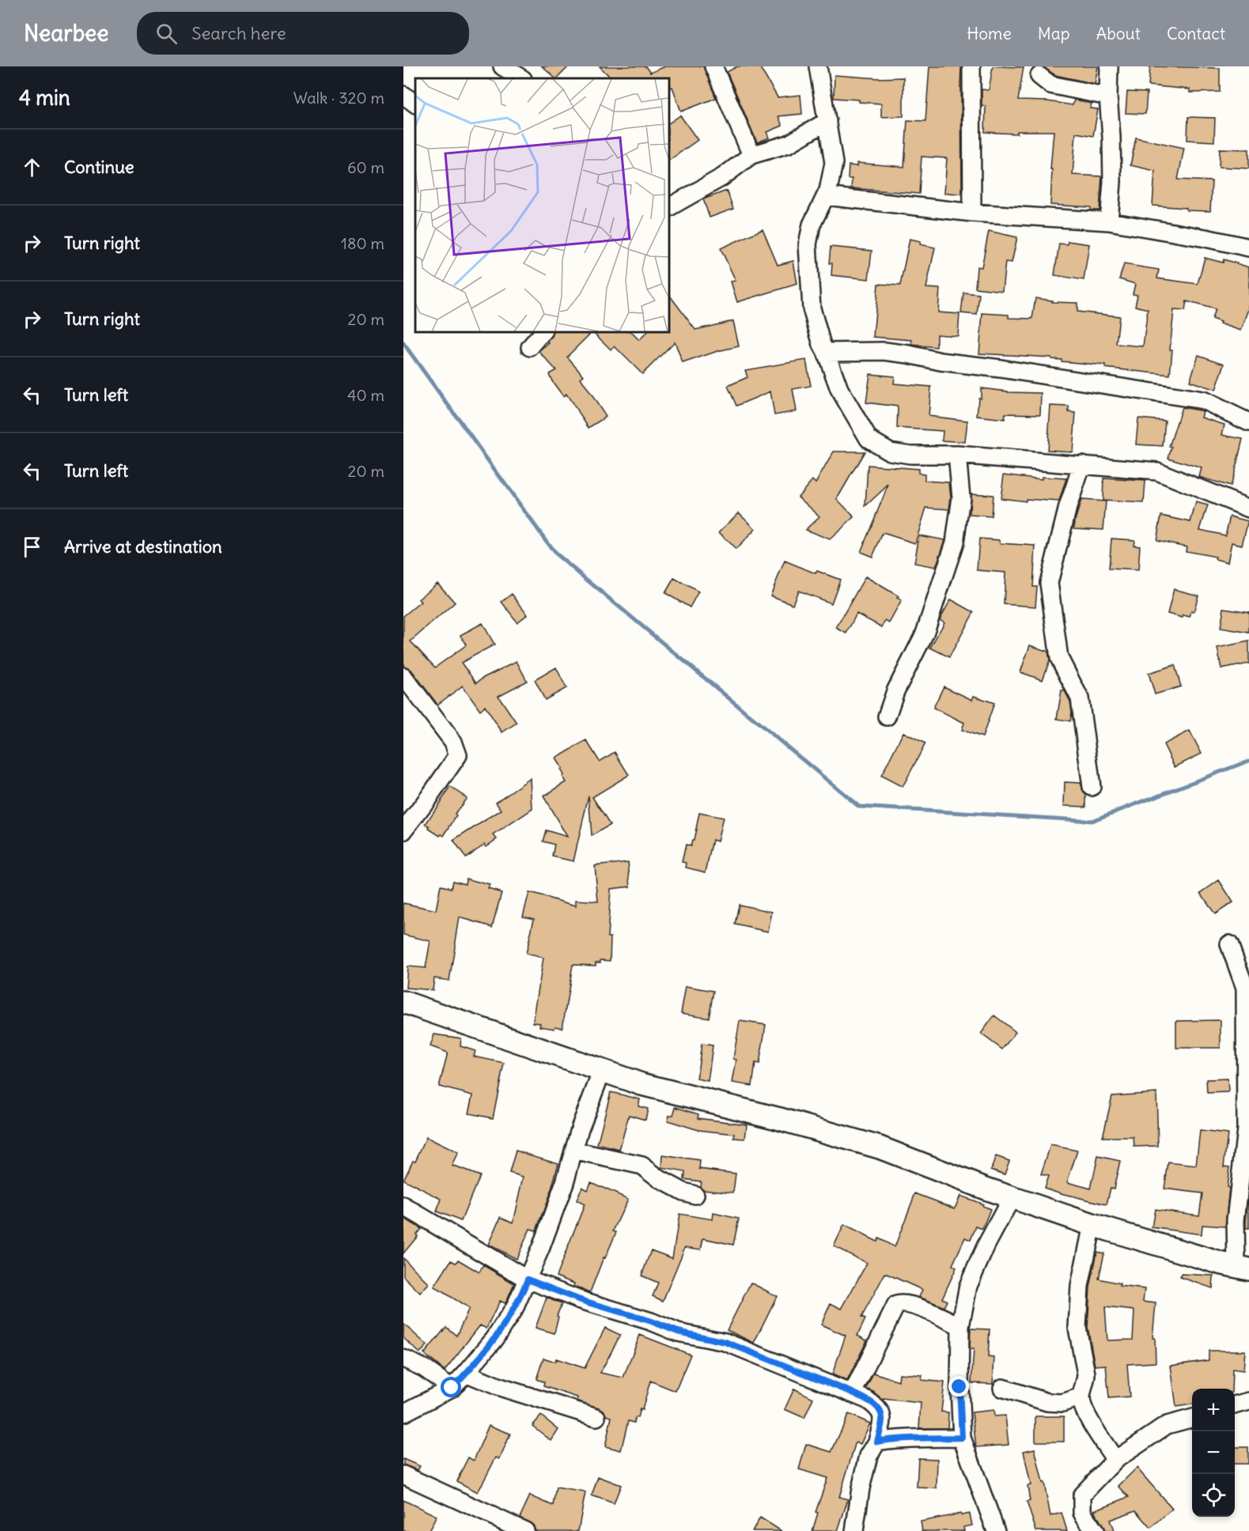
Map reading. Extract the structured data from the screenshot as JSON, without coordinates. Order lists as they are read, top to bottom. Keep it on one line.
{"page":{"header":"Nearbee","search":"Search here","nav":["Home","Map","About","Contact"],"heading":["4 min","Walk · 320 m"],"list":[["Continue","60 m"],["Turn right","180 m"],["Turn right","20 m"],["Turn left","40 m"],["Turn left","20 m"],"Arrive at destination"],"map_buttons":["+","−"]}}
